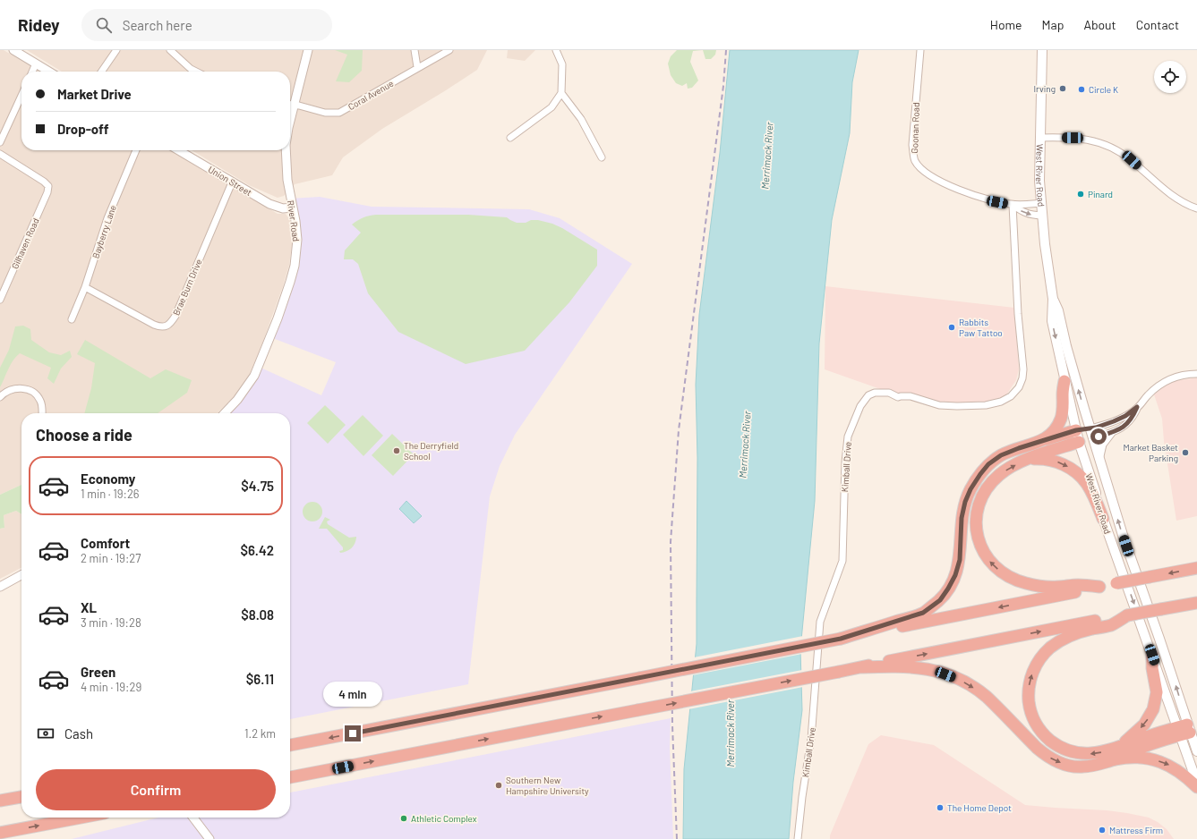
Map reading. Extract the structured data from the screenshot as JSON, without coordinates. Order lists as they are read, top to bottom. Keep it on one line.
{"streets":{"main road":["West River Road"],"street":["Coral Avenue","Goonan Road","Union Street","River Road","Bayberry Lane","Gilhaven Road","Brae Burn Drive","Kimball Drive"]},"crossings":[["Coral Avenue","River Road"],["Goonan Road","West River Road"],["Goonan Road","Kimball Drive"],["Union Street","River Road"],["Union Street","Brae Burn Drive"],["Bayberry Lane","Brae Burn Drive"]],"water":["Merrimack River"],"places":["Irving","Circle K","Pinard","Rabbits Paw Tattoo","The Derryfield School","Market Basket Parking","Southern New Hampshire University","The Home Depot","Athletic Complex","Mattress Firm"],"page":{"header":"Ridey","search":"Search here","nav":["Home","Map","About","Contact"],"banner":["Market Drive","Drop-off"],"heading":"Choose a ride","list":[{"name":"Economy","note":"1 min · 19:26","value":"$4.75"},{"name":"Comfort","note":"2 min · 19:27","value":"$6.42"},{"name":"XL","note":"3 min · 19:28","value":"$8.08"},{"name":"Green","note":"4 min · 19:29","value":"$6.11"}],"bubble":"4 min","pay":["Cash","1.2 km"],"buttons":"Confirm"}}
